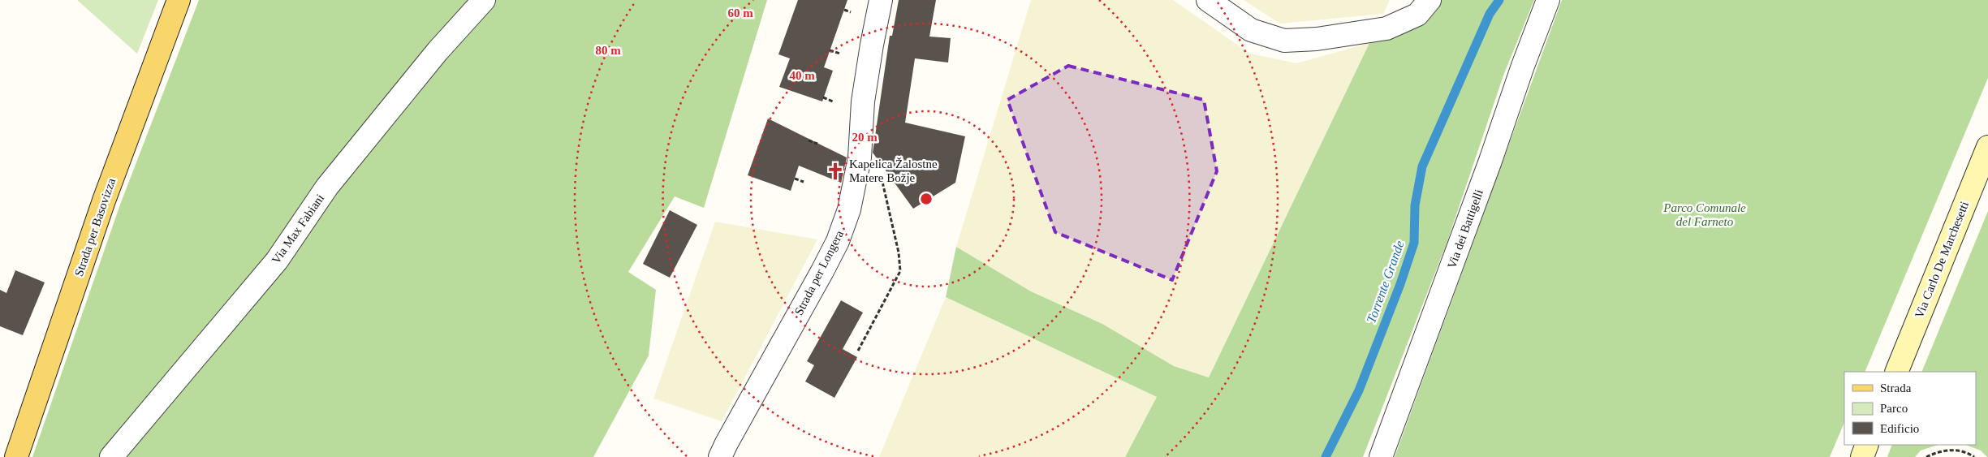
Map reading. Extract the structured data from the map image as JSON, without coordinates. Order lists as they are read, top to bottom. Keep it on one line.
{"streets":{"main road":["Strada per Basovizza","Via Carlo De Marchesetti"],"street":["Via Max Fabiani","Via dei Battigelli","Strada per Longera"]},"water":["Torrente Grande"],"parks":["Parco Comunale del Farneto"],"places":{"church":["Kapelica Žalostne Matere Božje"]},"legend":["Strada","Parco","Edificio"],"rings":["60 m","80 m","40 m","20 m"]}
